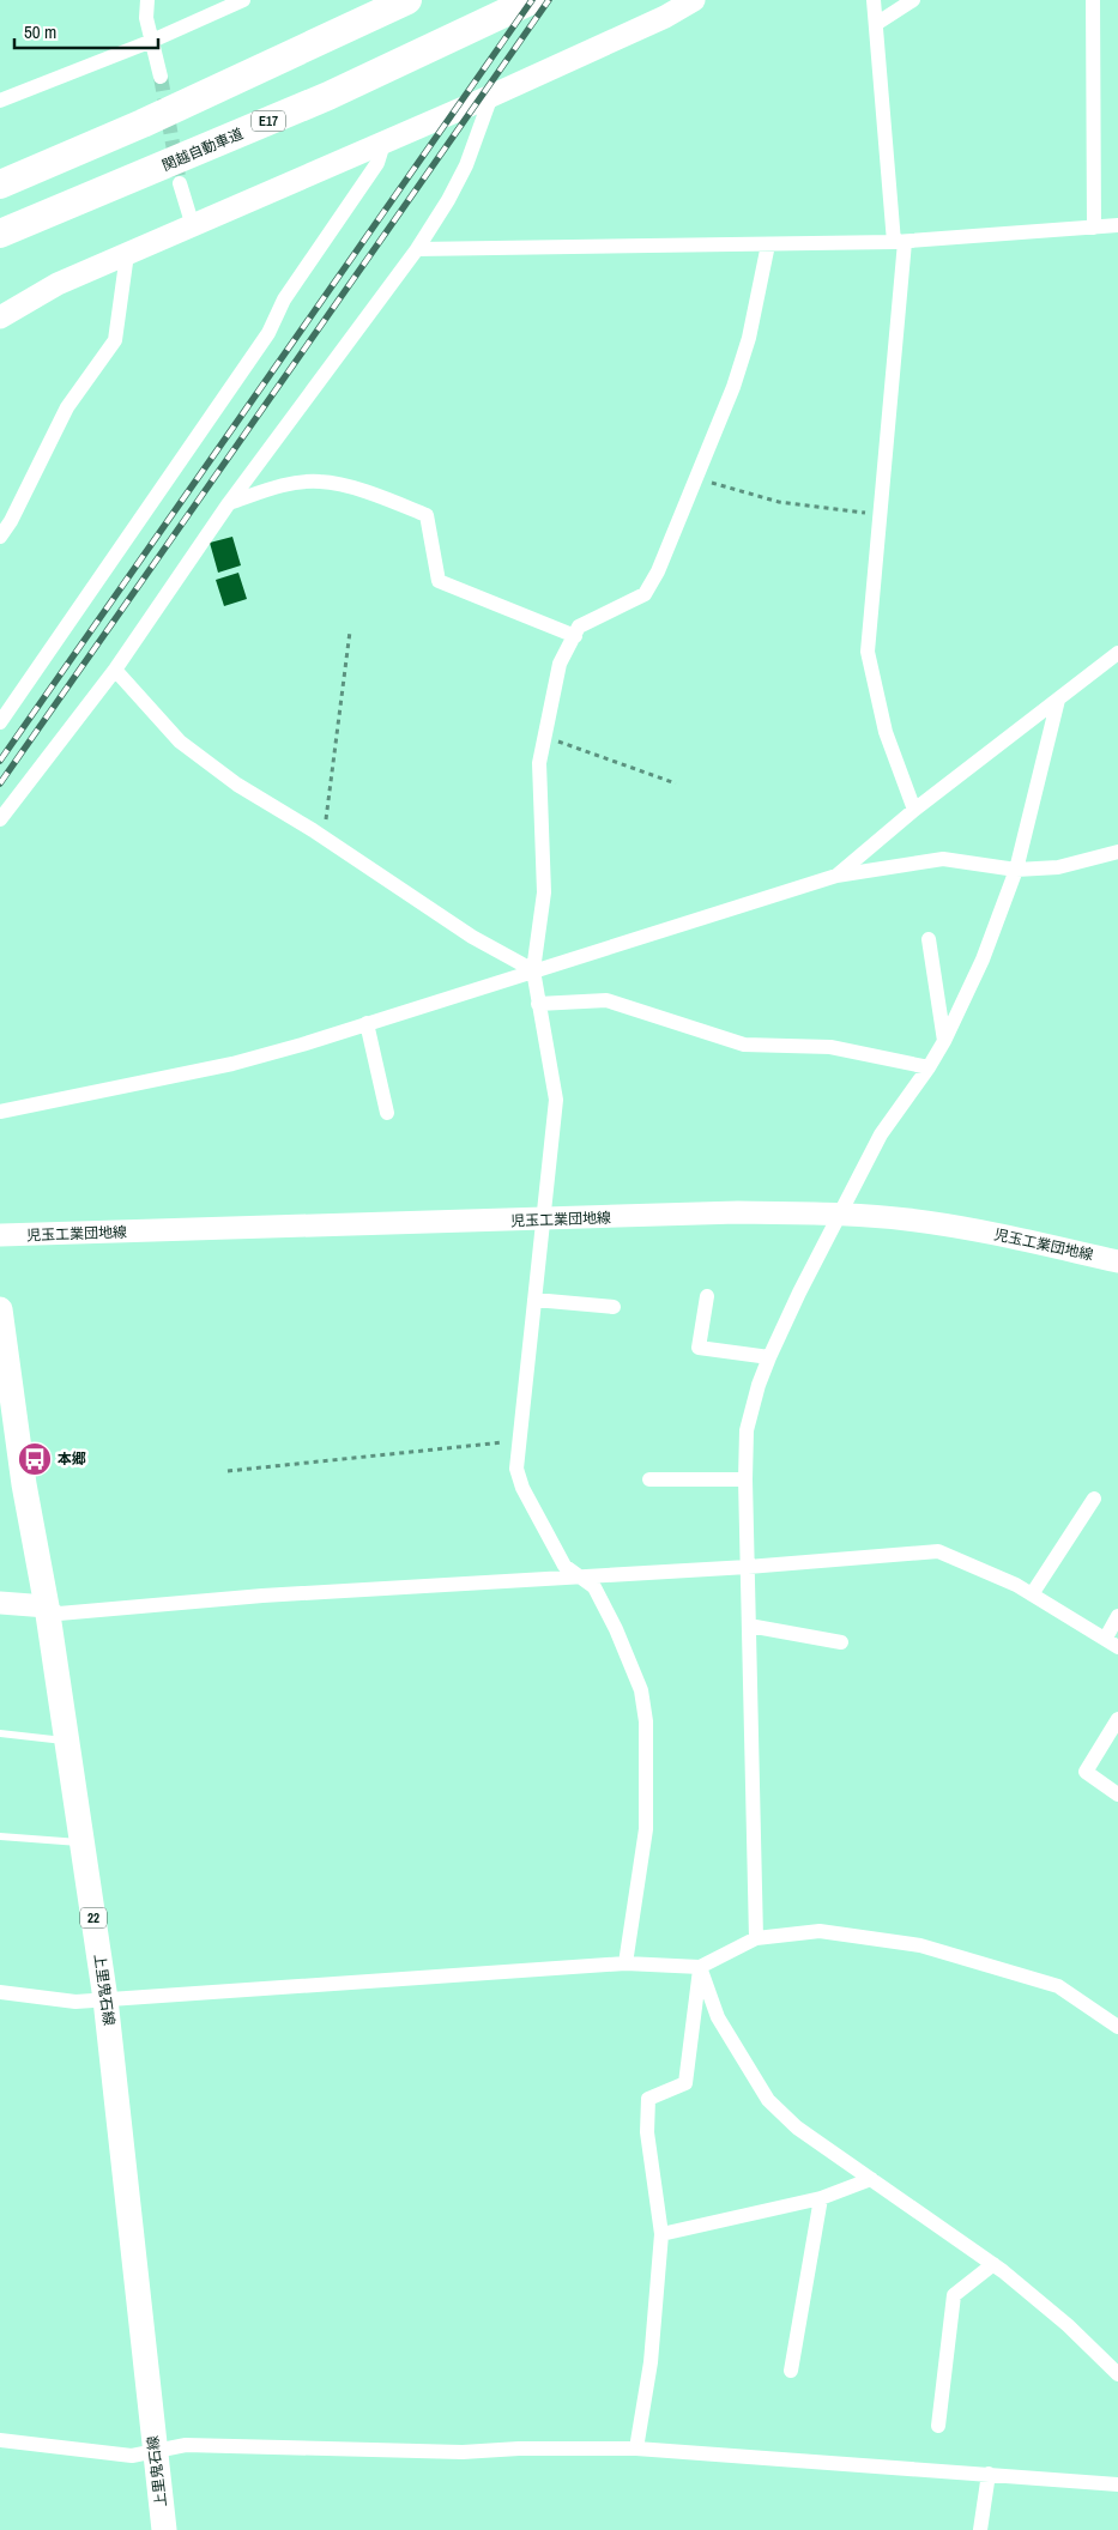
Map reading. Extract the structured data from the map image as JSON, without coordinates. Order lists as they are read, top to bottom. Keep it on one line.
{"streets":{"highway":["E17","関越自動車道"],"main road":["22","上里鬼石線"],"street":["児玉工業団地線"]},"places":{"bus stop":["本郷"]},"scale_bar":"50 m"}
